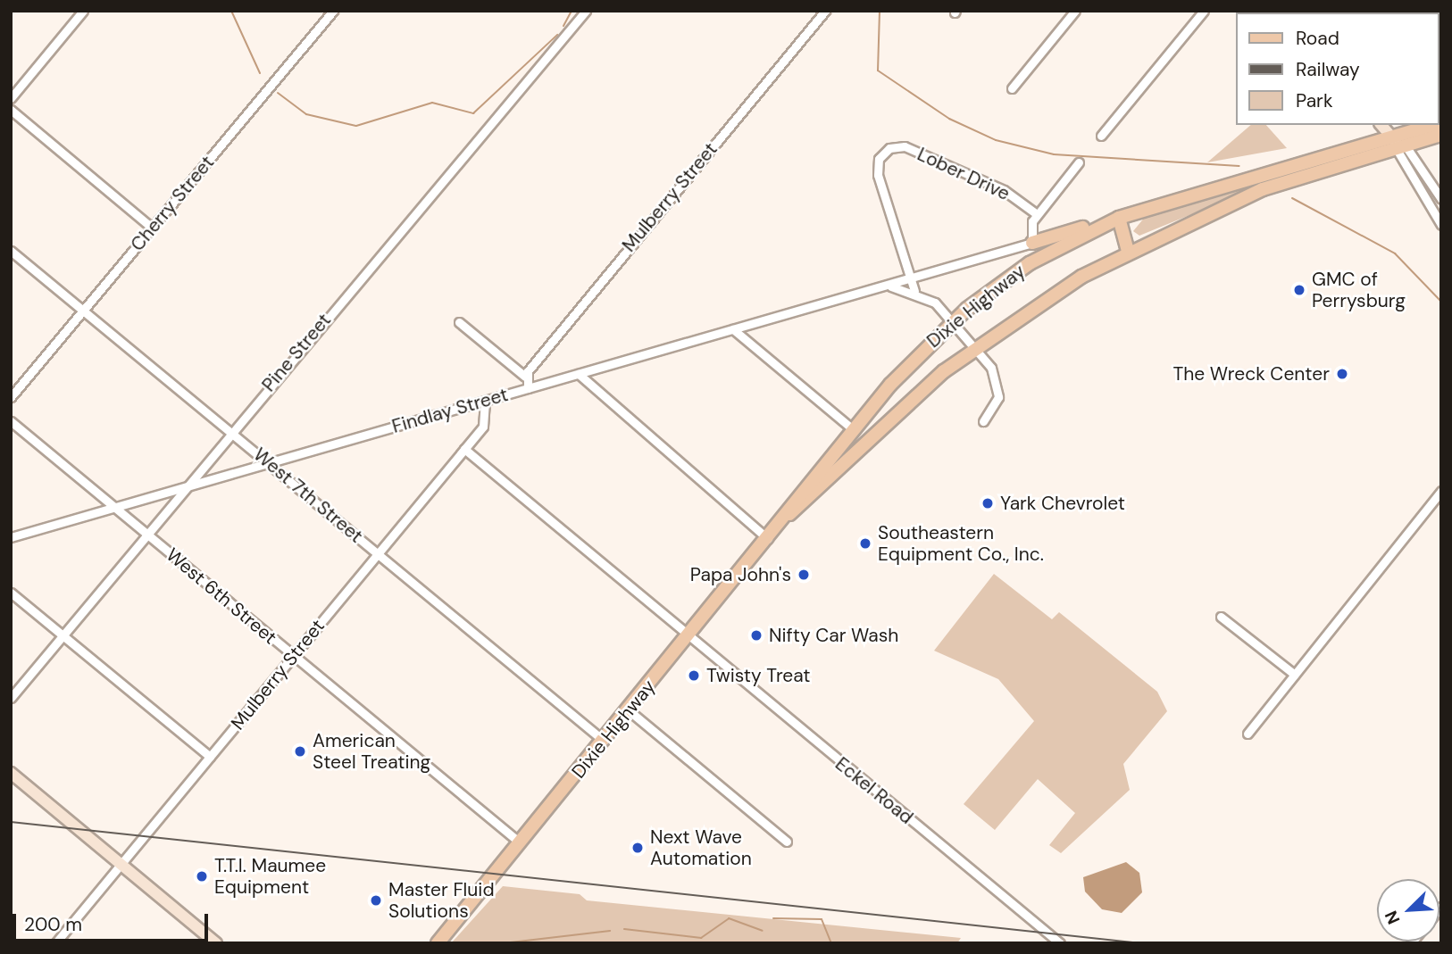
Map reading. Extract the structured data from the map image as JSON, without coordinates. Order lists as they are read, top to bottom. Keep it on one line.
{"streets":{"main road":["Dixie Highway"],"street":["Lober Drive","Mulberry Street","Cherry Street","Pine Street","Findlay Street","West 7th Street","West 6th Street","Eckel Road"]},"crossings":[["Lober Drive","Findlay Street"],["Mulberry Street","Findlay Street"],["Mulberry Street","West 7th Street"],["Mulberry Street","West 6th Street"],["Mulberry Street","Eckel Road"],["Cherry Street","West 7th Street"],["Dixie Highway","Findlay Street"],["Dixie Highway","West 7th Street"],["Dixie Highway","West 6th Street"],["Dixie Highway","Eckel Road"],["Pine Street","Findlay Street"],["Pine Street","West 7th Street"],["Pine Street","West 6th Street"],["Findlay Street","West 7th Street"],["Findlay Street","West 6th Street"]],"places":["GMC of Perrysburg","The Wreck Center","Yark Chevrolet","Southeastern Equipment Co., Inc.","Papa John's","Nifty Car Wash","Twisty Treat","American Steel Treating","Next Wave Automation","T.T.I. Maumee Equipment","Master Fluid Solutions"],"legend":["Road","Railway","Park"],"scale_bar":"200 m","north":"bottom left"}
